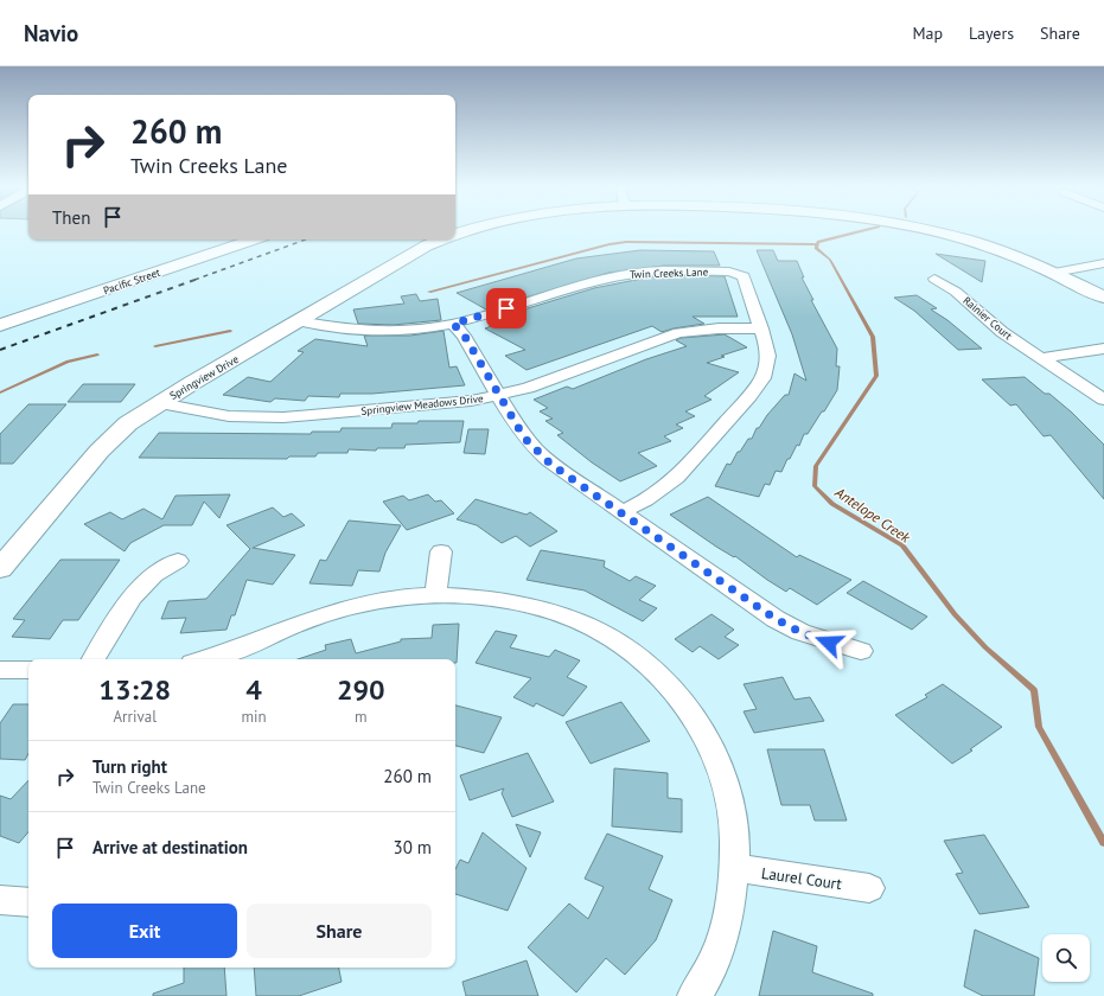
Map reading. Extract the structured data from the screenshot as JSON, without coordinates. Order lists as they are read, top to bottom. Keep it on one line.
{"streets":{"street":["Twin Creeks Lane","Pacific Street","Rainier Court","Springview Drive","Springview Meadows Drive","Laurel Court"]},"crossings":[["Twin Creeks Lane","Springview Drive"],["Twin Creeks Lane","Springview Meadows Drive"],["Springview Drive","Springview Meadows Drive"]],"water":["Antelope Creek"],"page":{"header":"Navio","nav":["Map","Layers","Share"],"turn":["260 m","Twin Creeks Lane"],"then":"Then","eta":["13:28","Arrival","4","min","290","m"],"list":[{"name":"Turn right","note":"Twin Creeks Lane","value":"260 m"},{"name":"Arrive at destination","value":"30 m"}],"buttons":["Exit","Share"]}}
